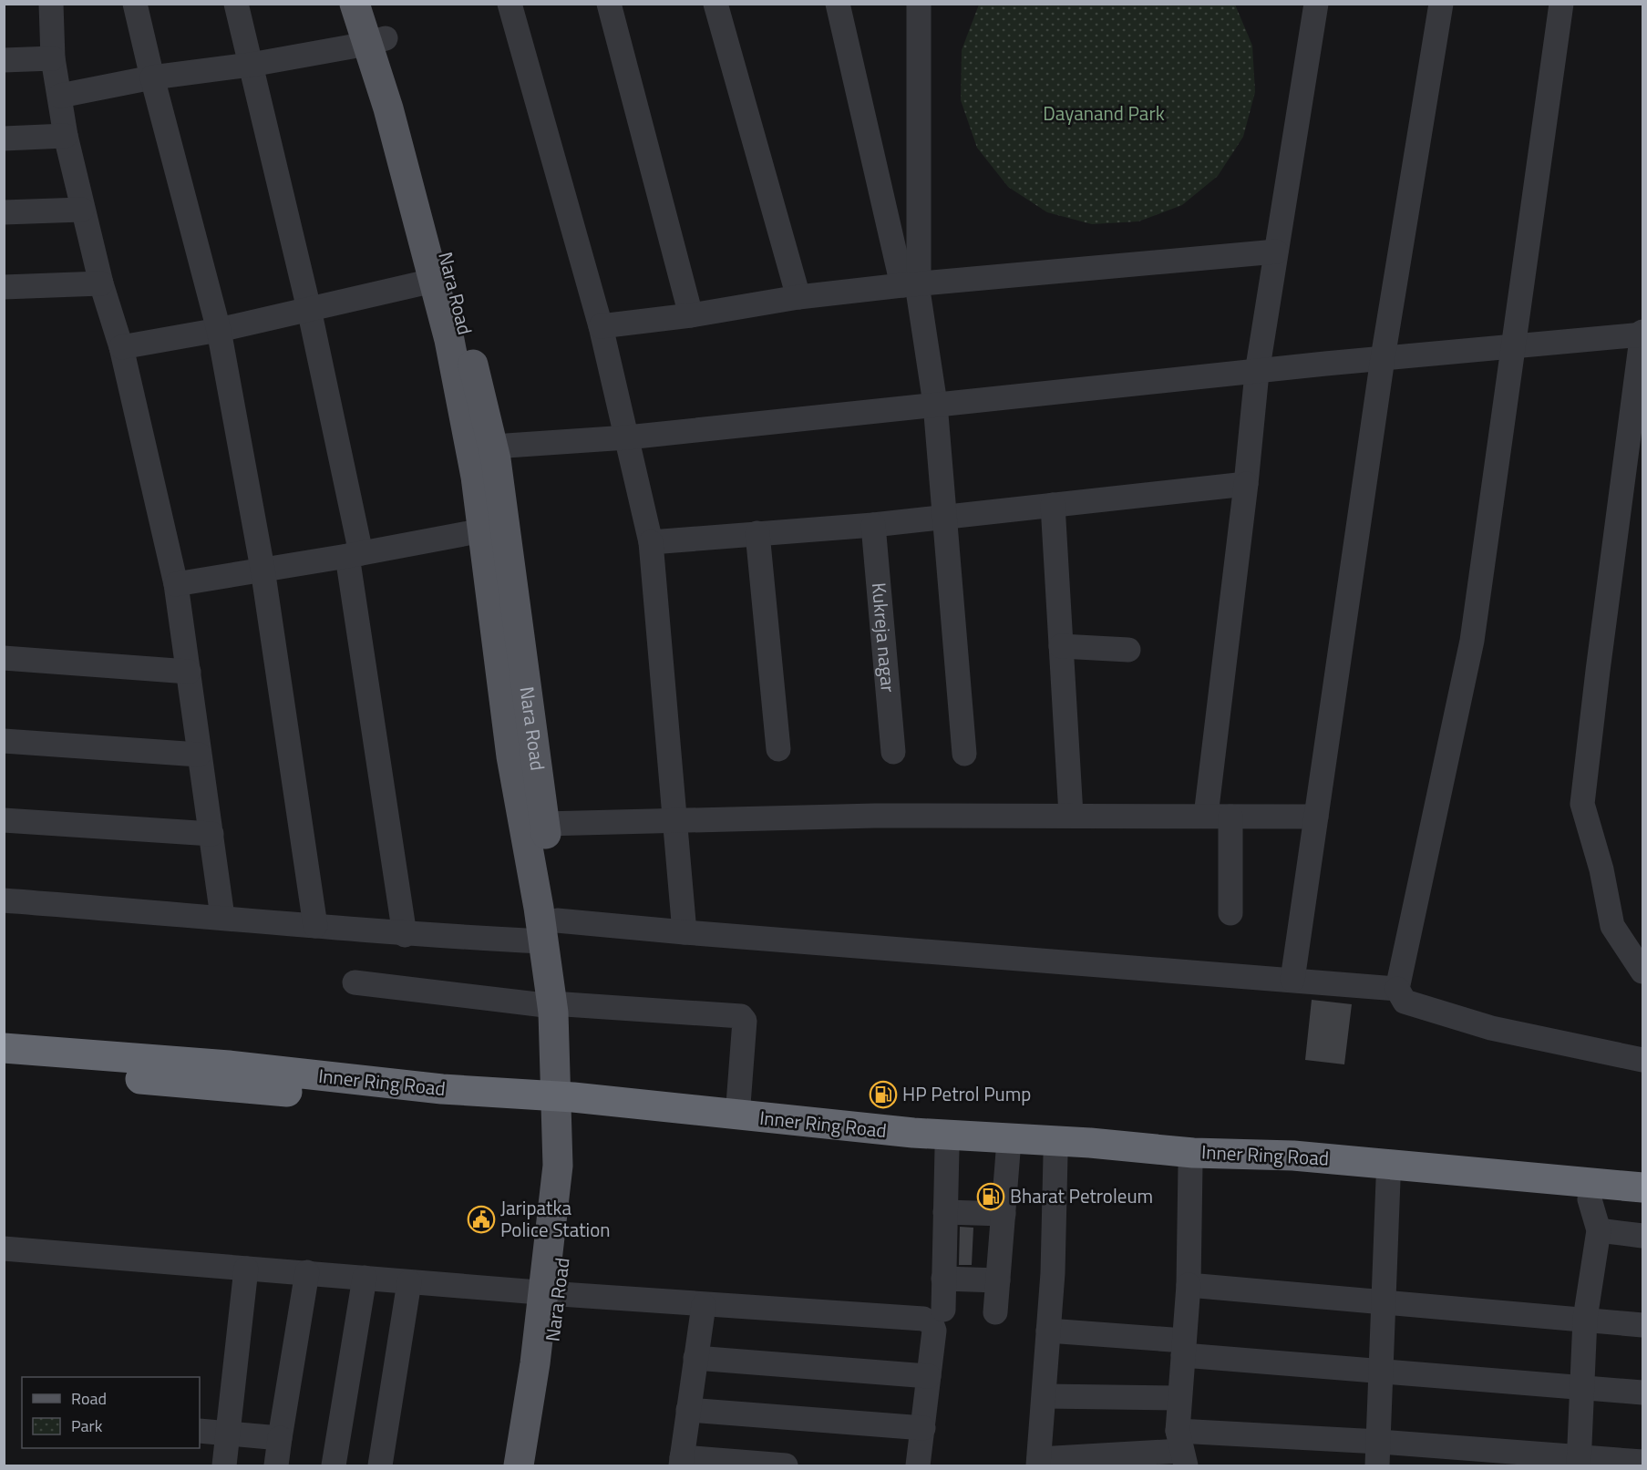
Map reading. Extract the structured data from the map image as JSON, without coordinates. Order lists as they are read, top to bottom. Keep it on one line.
{"streets":{"highway":["Inner Ring Road"],"main road":["Nara Road"],"street":["Kukreja nagar"]},"crossings":[["Nara Road","Inner Ring Road"]],"parks":["Dayanand Park"],"places":{"fuel station":["HP Petrol Pump","Bharat Petroleum"],"public building":["Jaripatka Police Station"]},"legend":["Road","Park"]}
